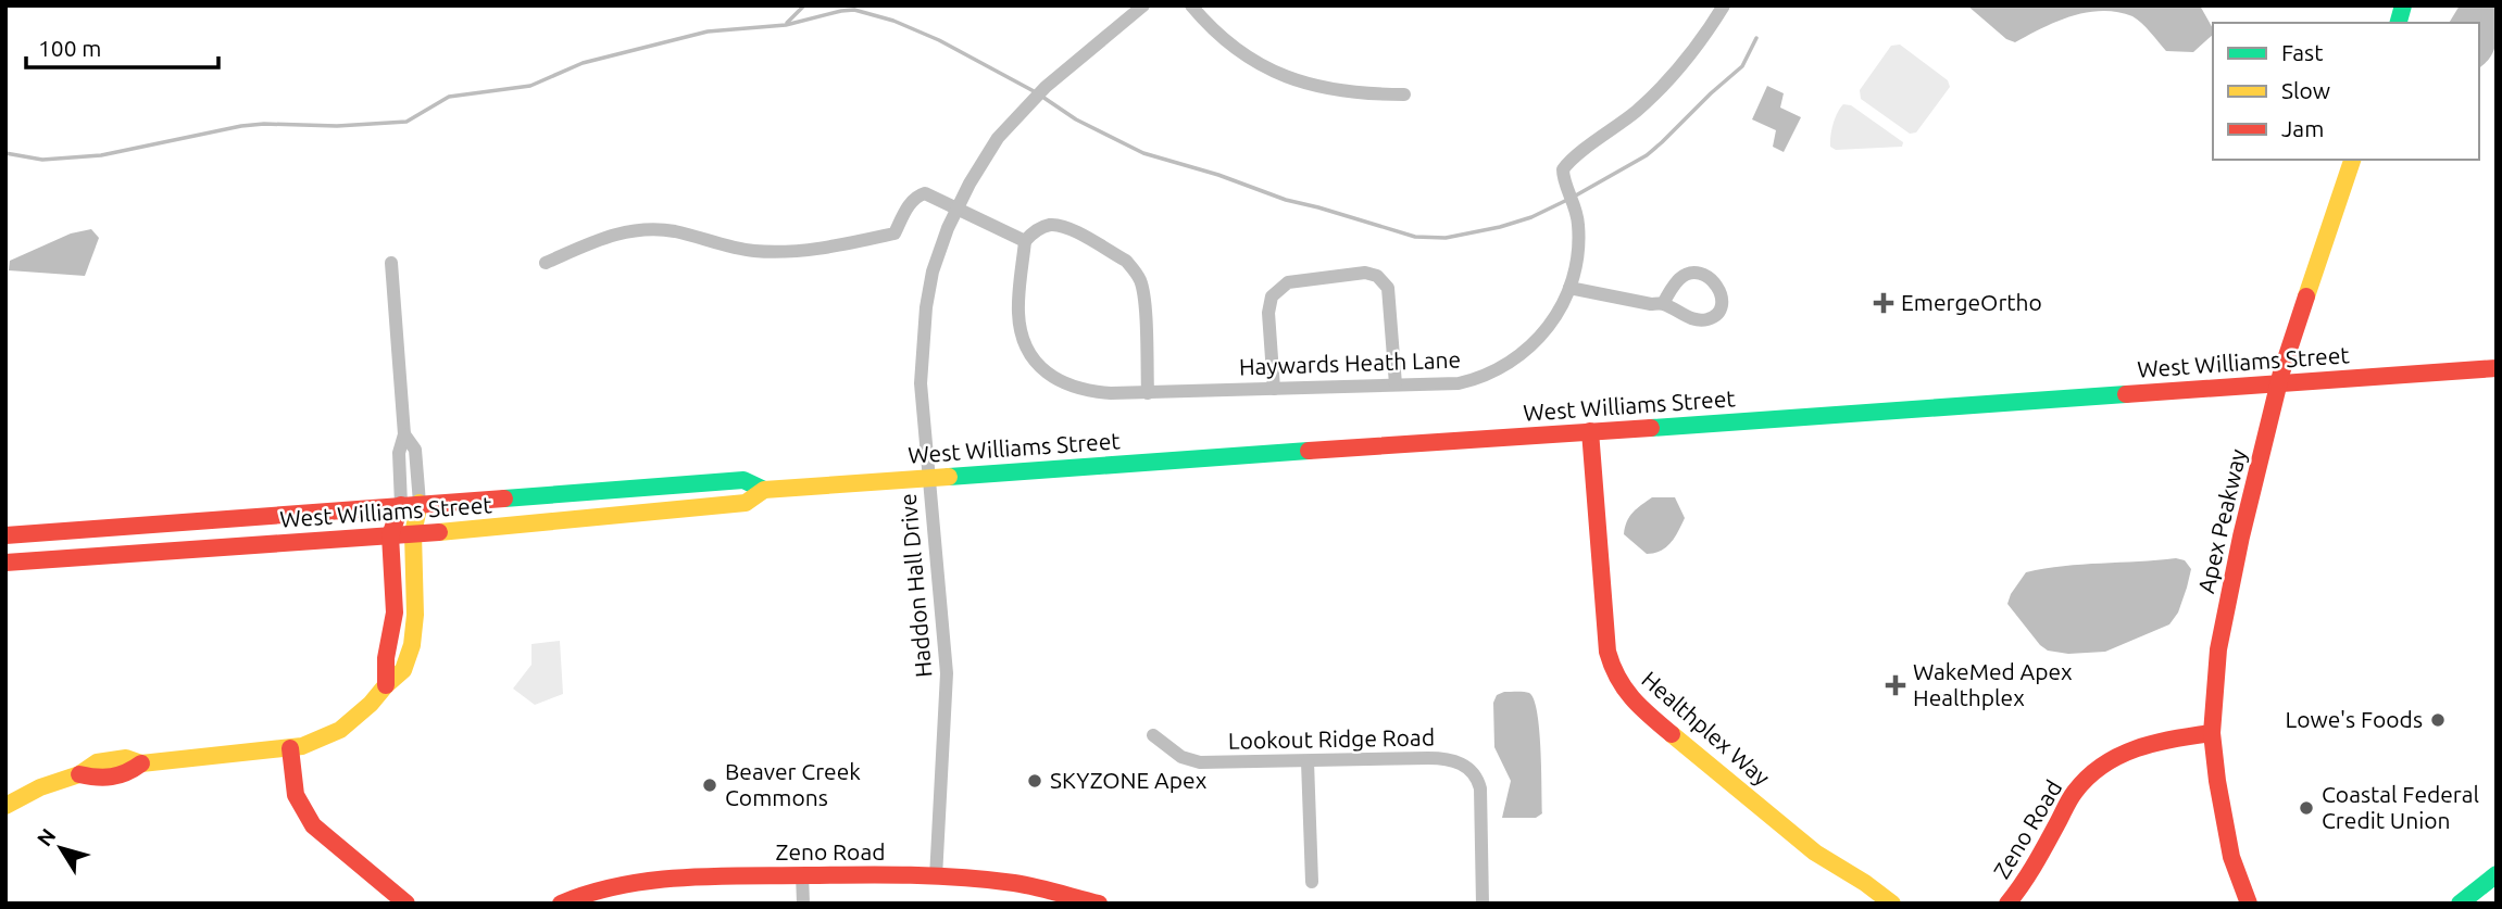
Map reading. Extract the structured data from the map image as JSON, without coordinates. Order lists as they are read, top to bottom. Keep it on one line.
{"streets":{"main road":["West Williams Street","Apex Peakway","Healthplex Way","Zeno Road"],"street":["Haywards Heath Lane","Haddon Hall Drive","Lookout Ridge Road"]},"crossings":[["West Williams Street","Apex Peakway"],["West Williams Street","Haddon Hall Drive"],["West Williams Street","Healthplex Way"],["Apex Peakway","Zeno Road"],["Haddon Hall Drive","Zeno Road"]],"places":{"health":["EmergeOrtho","WakeMed Apex Healthplex"],"other":["Lowe's Foods","SKYZONE Apex","Beaver Creek Commons","Coastal Federal Credit Union"]},"legend":["Fast","Slow","Jam"],"scale_bar":"100 m","north":"top left"}
